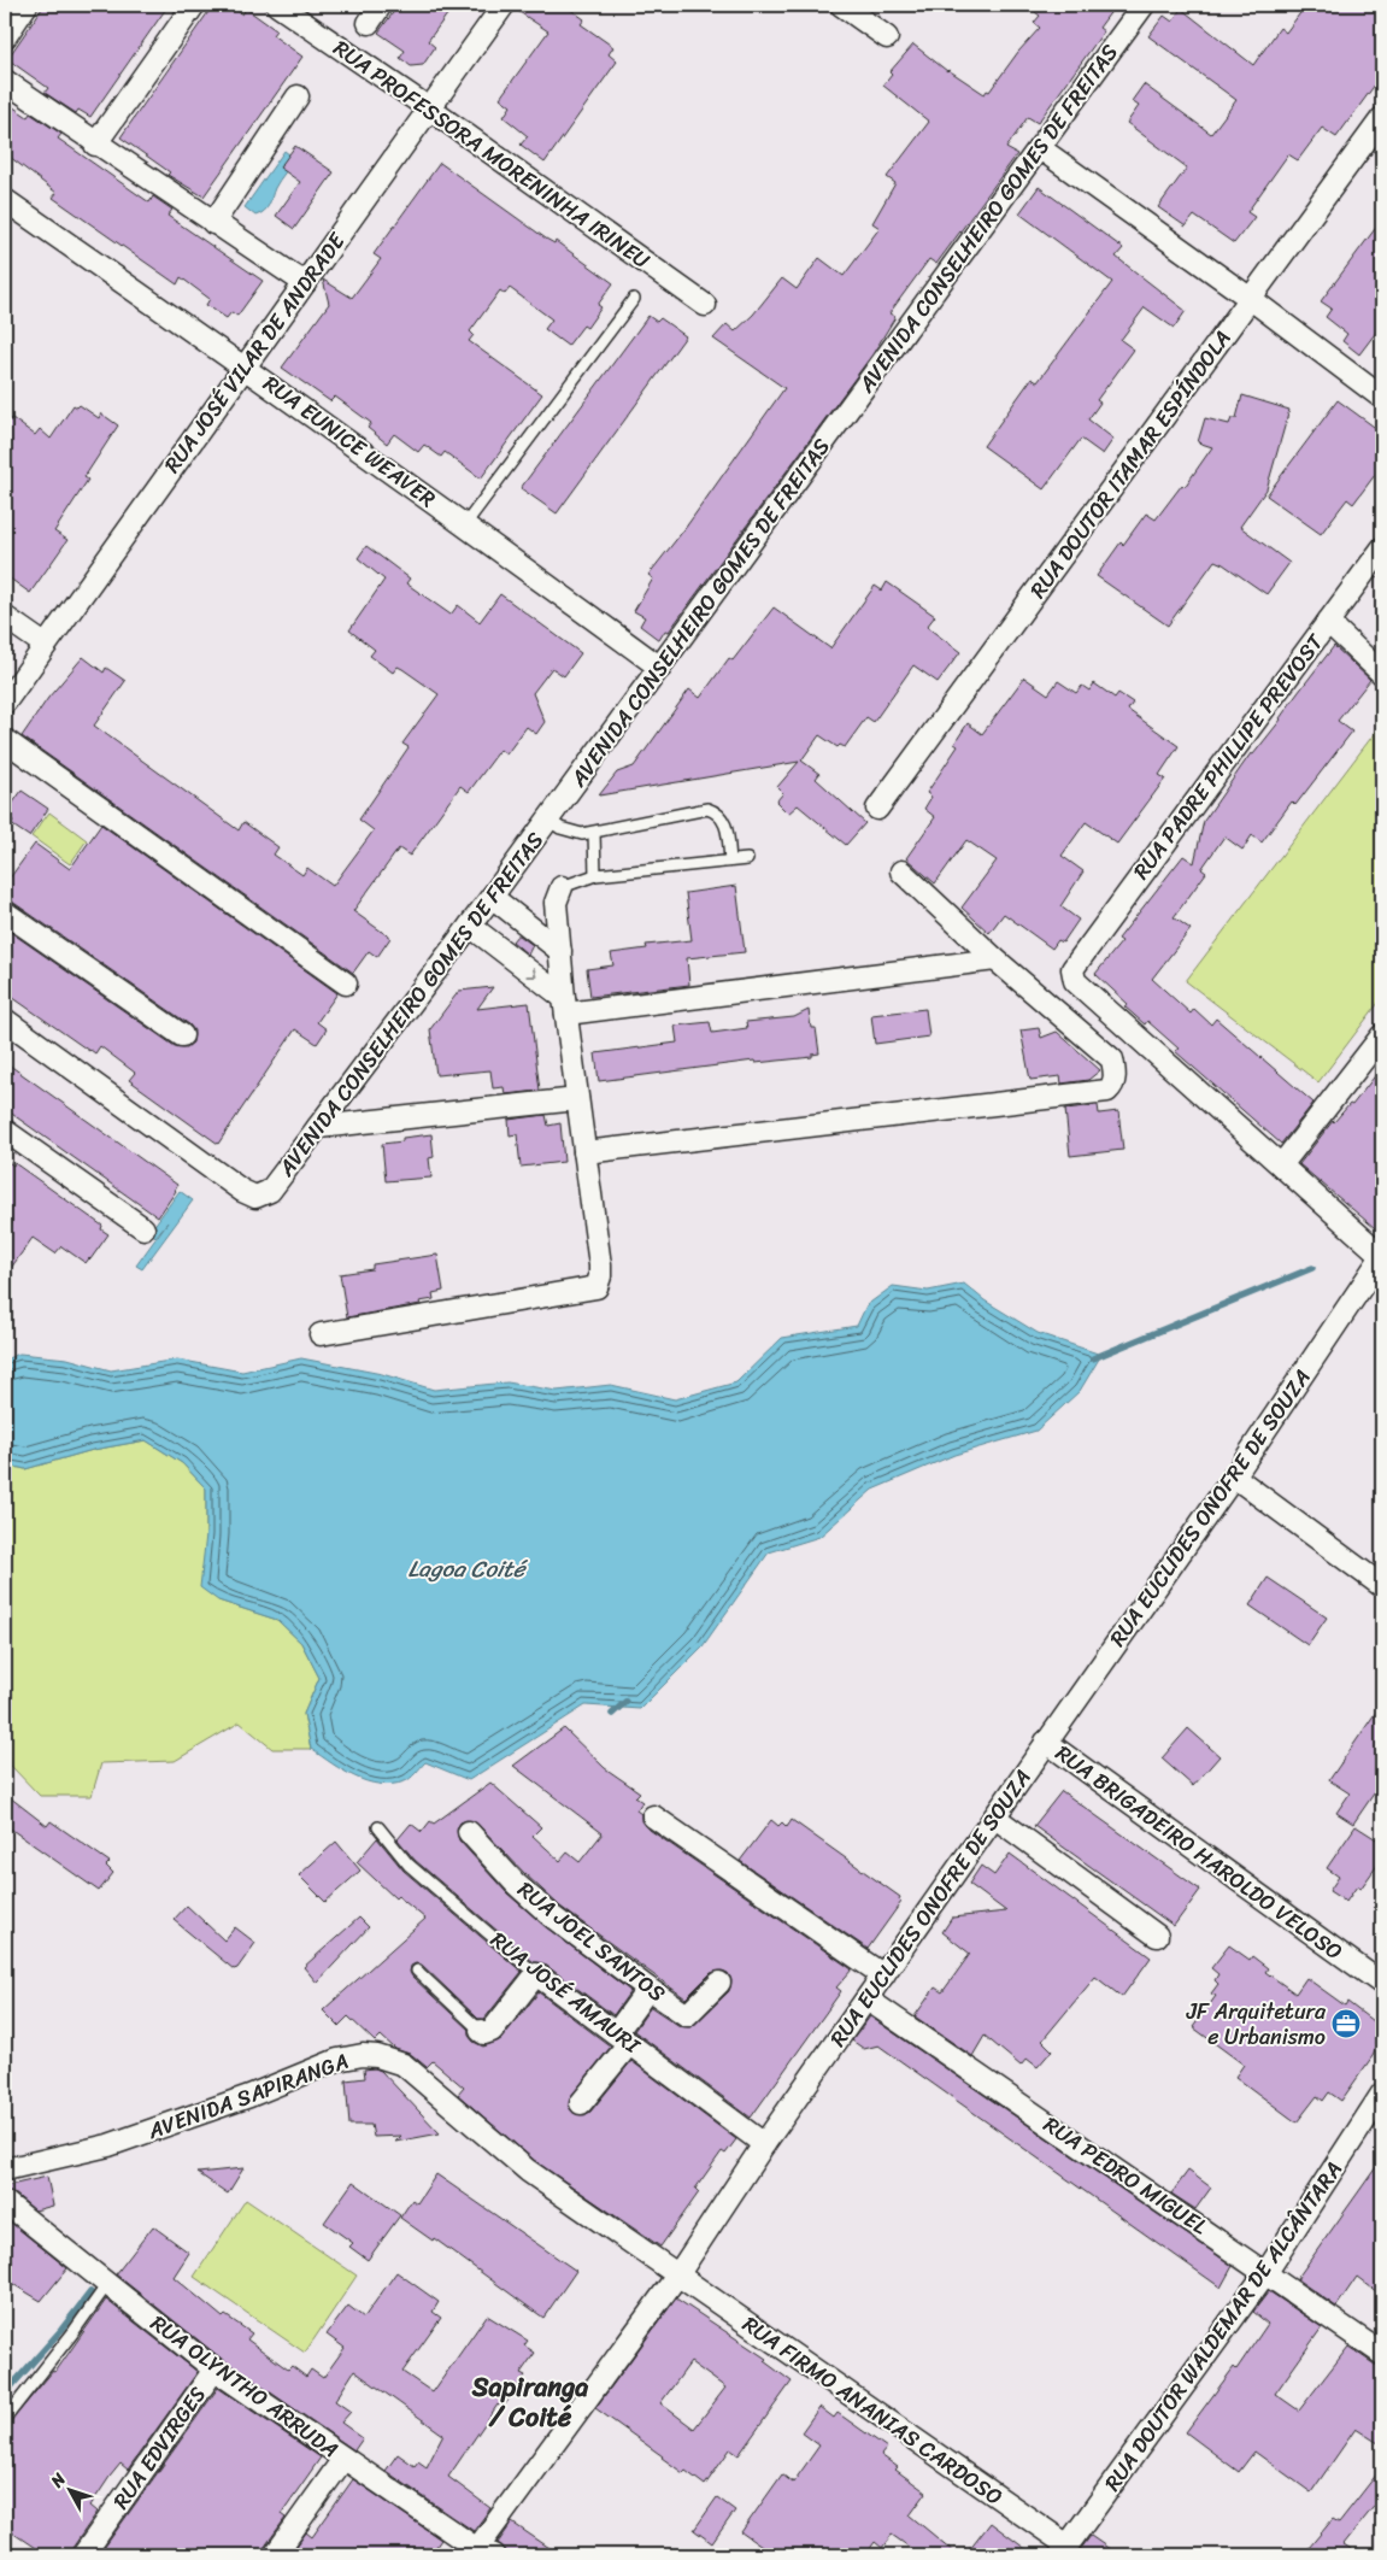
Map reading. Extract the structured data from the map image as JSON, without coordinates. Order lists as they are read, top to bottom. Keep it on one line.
{"streets":{"street":["RUA PROFESSORA MORENINHA IRINEU","AVENIDA CONSELHEIRO GOMES DE FREITAS","RUA JOSÉ VILAR DE ANDRADE","RUA EUNICE WEAVER","RUA DOUTOR ITAMAR ESPÍNDOLA","RUA PADRE PHILLIPE PREVOST","RUA EUCLIDES ONOFRE DE SOUZA","RUA BRIGADEIRO HAROLDO VELOSO","RUA JOEL SANTOS","RUA JOSÉ AMAURI","AVENIDA SAPIRANGA","RUA PEDRO MIGUEL","RUA DOUTOR WALDEMAR DE ALCÂNTARA","RUA OLYNTHO ARRUDA","RUA FIRMO ANANIAS CARDOSO","RUA EDVIRGES"]},"crossings":[["RUA PROFESSORA MORENINHA IRINEU","RUA JOSÉ VILAR DE ANDRADE"],["AVENIDA CONSELHEIRO GOMES DE FREITAS","RUA EUNICE WEAVER"],["RUA JOSÉ VILAR DE ANDRADE","RUA EUNICE WEAVER"],["RUA EUCLIDES ONOFRE DE SOUZA","RUA BRIGADEIRO HAROLDO VELOSO"],["RUA EUCLIDES ONOFRE DE SOUZA","RUA JOSÉ AMAURI"],["RUA EUCLIDES ONOFRE DE SOUZA","AVENIDA SAPIRANGA"],["RUA EUCLIDES ONOFRE DE SOUZA","RUA PEDRO MIGUEL"],["RUA EUCLIDES ONOFRE DE SOUZA","RUA OLYNTHO ARRUDA"],["RUA EUCLIDES ONOFRE DE SOUZA","RUA FIRMO ANANIAS CARDOSO"],["AVENIDA SAPIRANGA","RUA FIRMO ANANIAS CARDOSO"],["RUA PEDRO MIGUEL","RUA DOUTOR WALDEMAR DE ALCÂNTARA"],["RUA DOUTOR WALDEMAR DE ALCÂNTARA","RUA FIRMO ANANIAS CARDOSO"],["RUA OLYNTHO ARRUDA","RUA EDVIRGES"]],"districts":["Sapiranga / Coité"],"water":["Lagoa Coité"],"places":{"office":["JF Arquitetura e Urbanismo"]},"north":"top left"}
